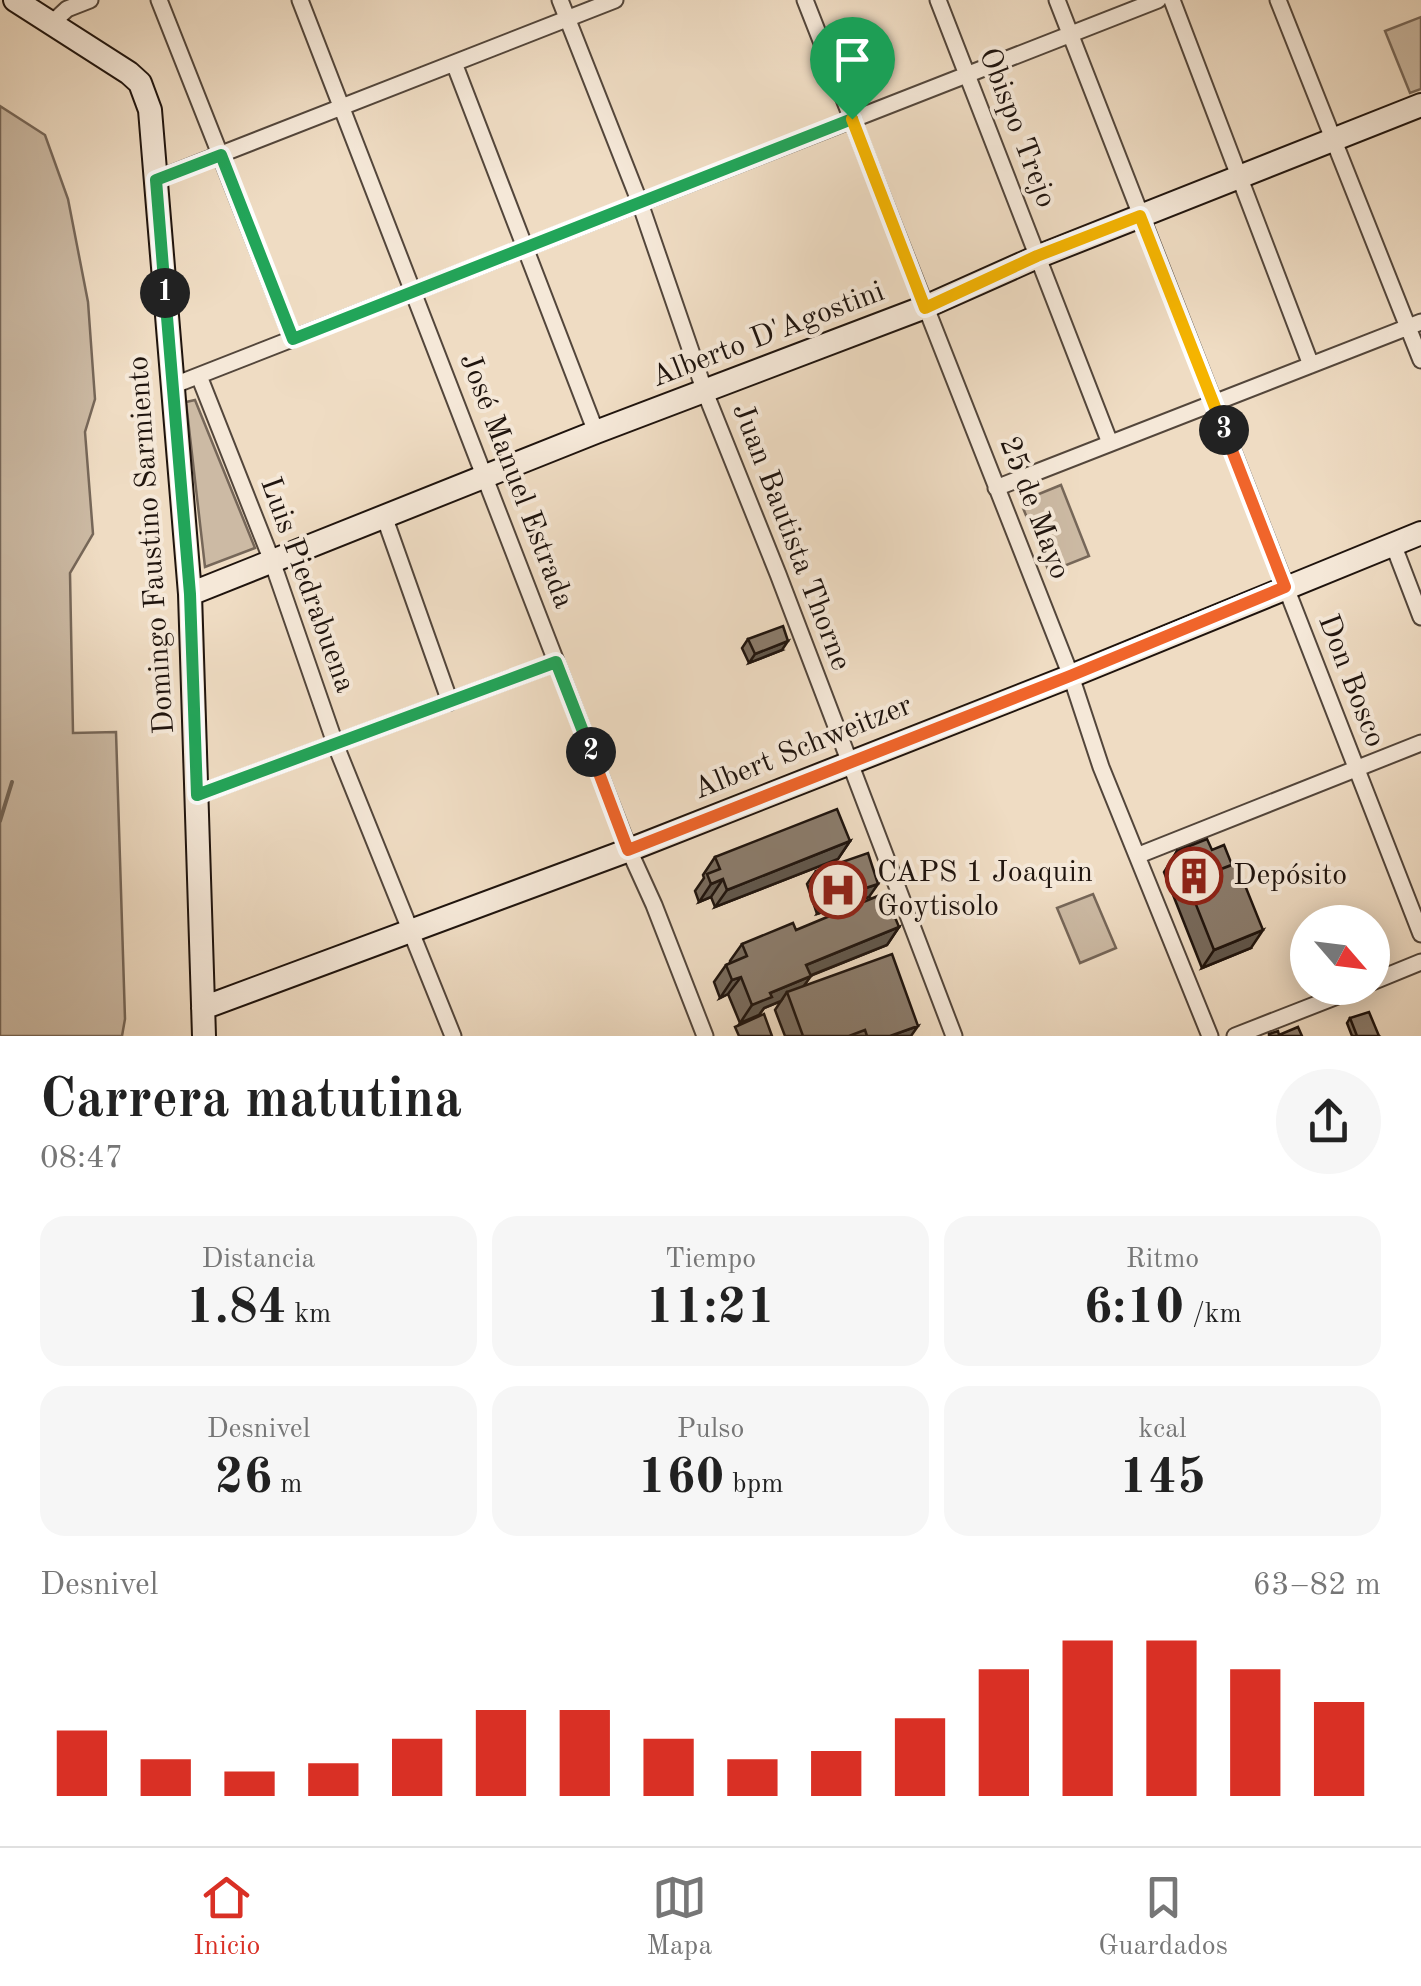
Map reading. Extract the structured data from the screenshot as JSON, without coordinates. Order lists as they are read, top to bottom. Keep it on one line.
{"streets":{"main road":["Alberto D'Agostini","Domingo Faustino Sarmiento","Albert Schweitzer"],"street":["Obispo Trejo","José Manuel Estrada","25 de Mayo","Juan Bautista Thorne","Luis Piedrabuena","Don Bosco"]},"crossings":[["Obispo Trejo","Alberto D'Agostini"],["Alberto D'Agostini","José Manuel Estrada"],["Alberto D'Agostini","25 de Mayo"],["Alberto D'Agostini","Juan Bautista Thorne"],["Alberto D'Agostini","Domingo Faustino Sarmiento"],["Alberto D'Agostini","Luis Piedrabuena"],["Alberto D'Agostini","Don Bosco"],["José Manuel Estrada","Albert Schweitzer"],["25 de Mayo","Albert Schweitzer"],["Juan Bautista Thorne","Albert Schweitzer"],["Domingo Faustino Sarmiento","Albert Schweitzer"],["Luis Piedrabuena","Albert Schweitzer"],["Don Bosco","Albert Schweitzer"]],"places":{"building":["Depósito"],"hospital":["CAPS 1 Joaquin Goytisolo"]},"north":"bottom right","page":{"pins":["1","3","2"],"heading":["Carrera matutina","08:47"],"stats":[["Distancia","1.84 km"],["Tiempo","11:21"],["Ritmo","6:10 /km"],["Desnivel","26 m"],["Pulso","160 bpm"],["kcal","145"]],"chart":["Desnivel","63–82 m"],"tabs":["Inicio","Mapa","Guardados"]}}
